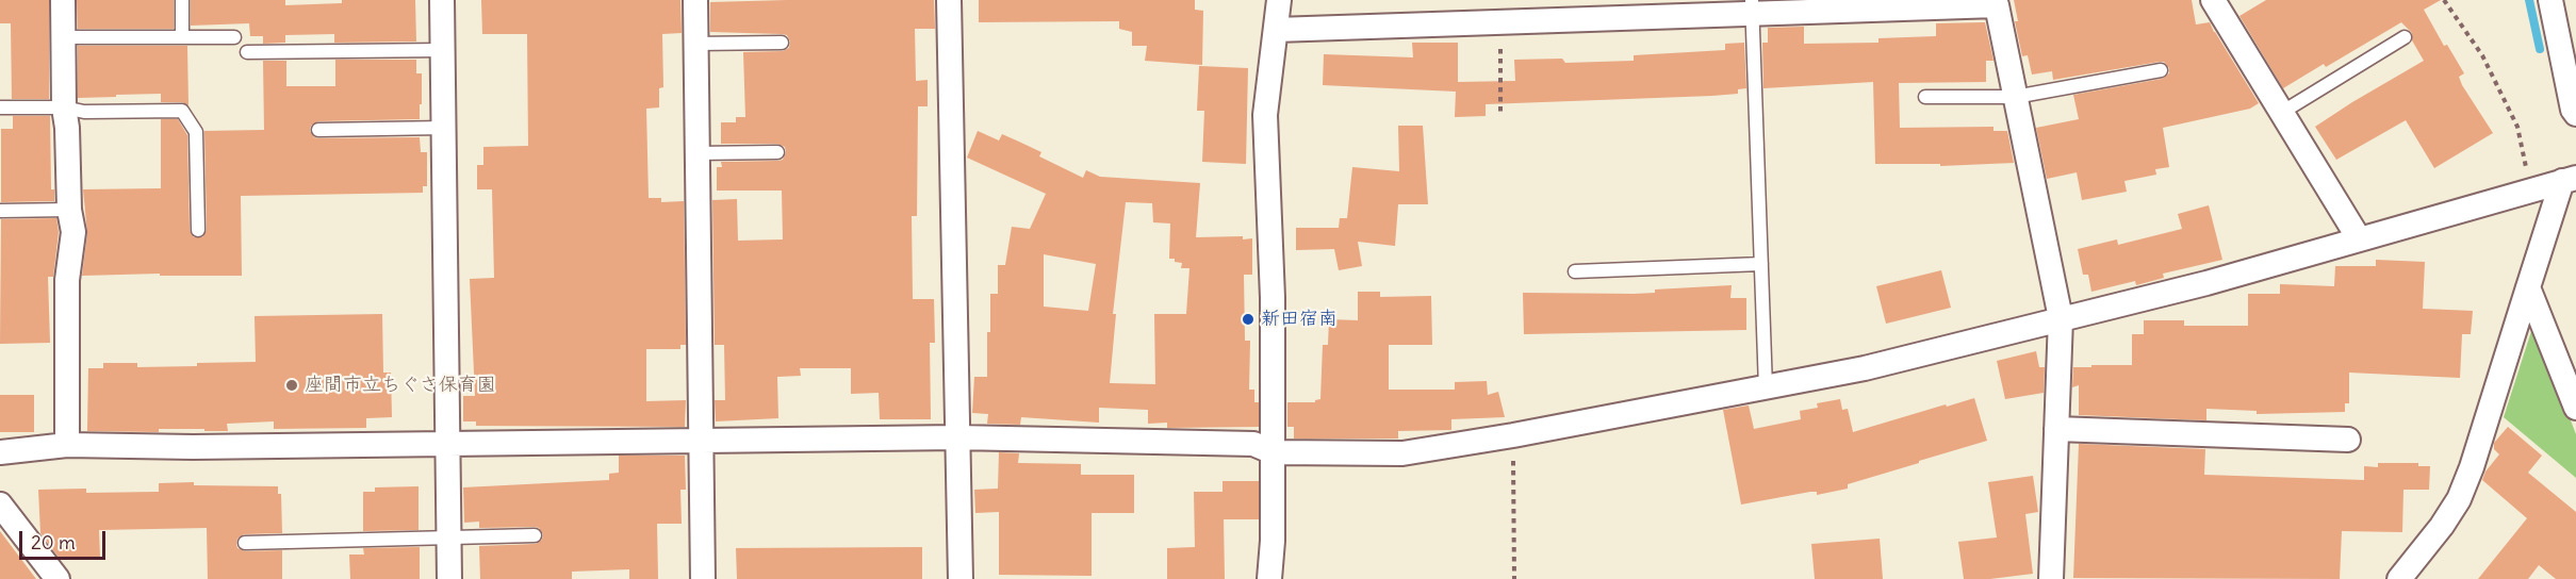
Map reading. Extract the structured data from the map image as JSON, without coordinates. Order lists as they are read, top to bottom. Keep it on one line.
{"places":["新田宿南","座間市立ちぐさ保育園"],"scale_bar":"20 m"}
